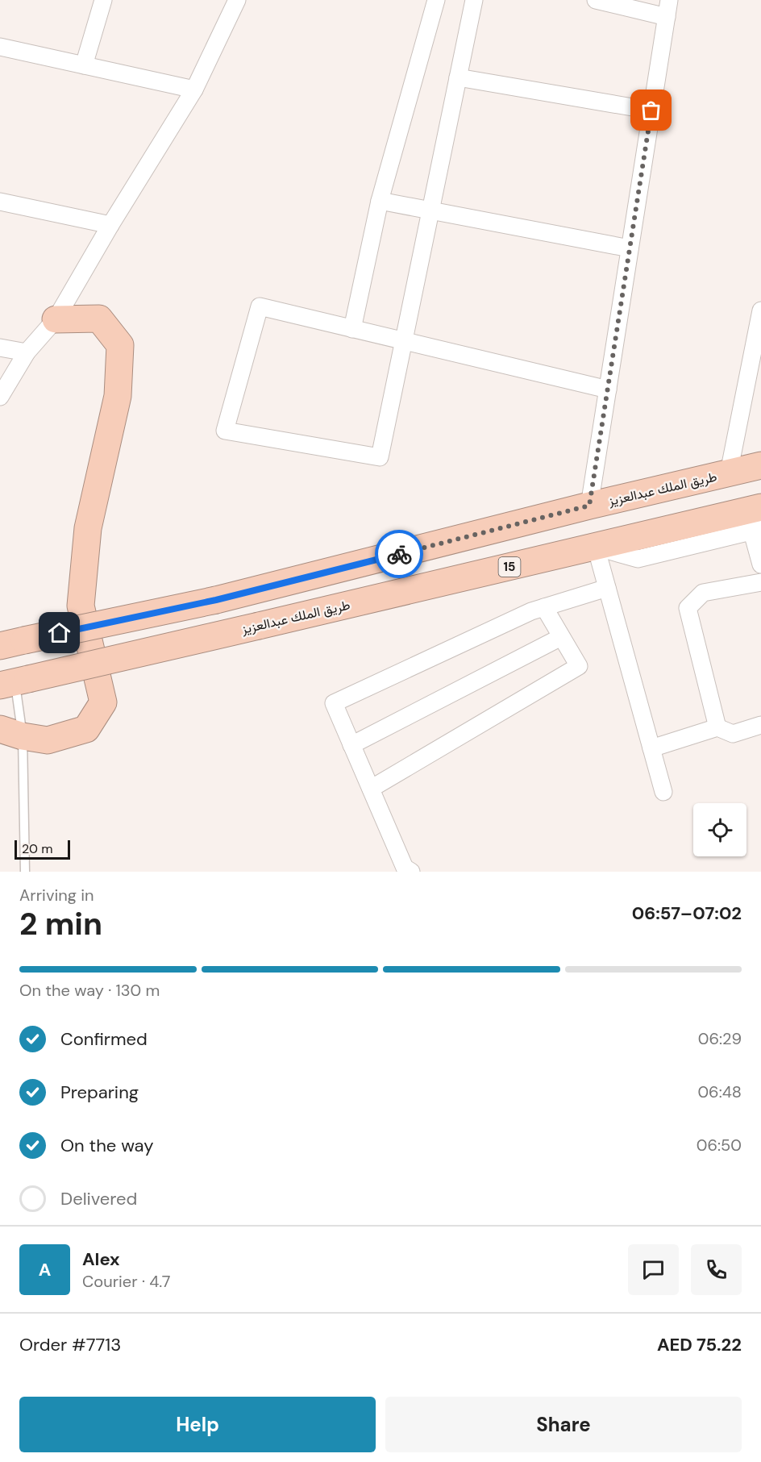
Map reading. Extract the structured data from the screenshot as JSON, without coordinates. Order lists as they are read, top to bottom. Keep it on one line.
{"streets":{"highway":["طريق الملك عبدالعزيز","15"]},"scale_bar":"20 m","page":{"scale":"20 m","heading":["2 min","Arriving in","06:57–07:02"],"panel":["Alex","Courier · 4.7","Order #7713","AED 75.22"],"bar":"On the way · 130 m","list":[["Confirmed","06:29"],["Preparing","06:48"],["On the way","06:50"],"Delivered"],"round":"A","buttons":["Help","Share"]}}
